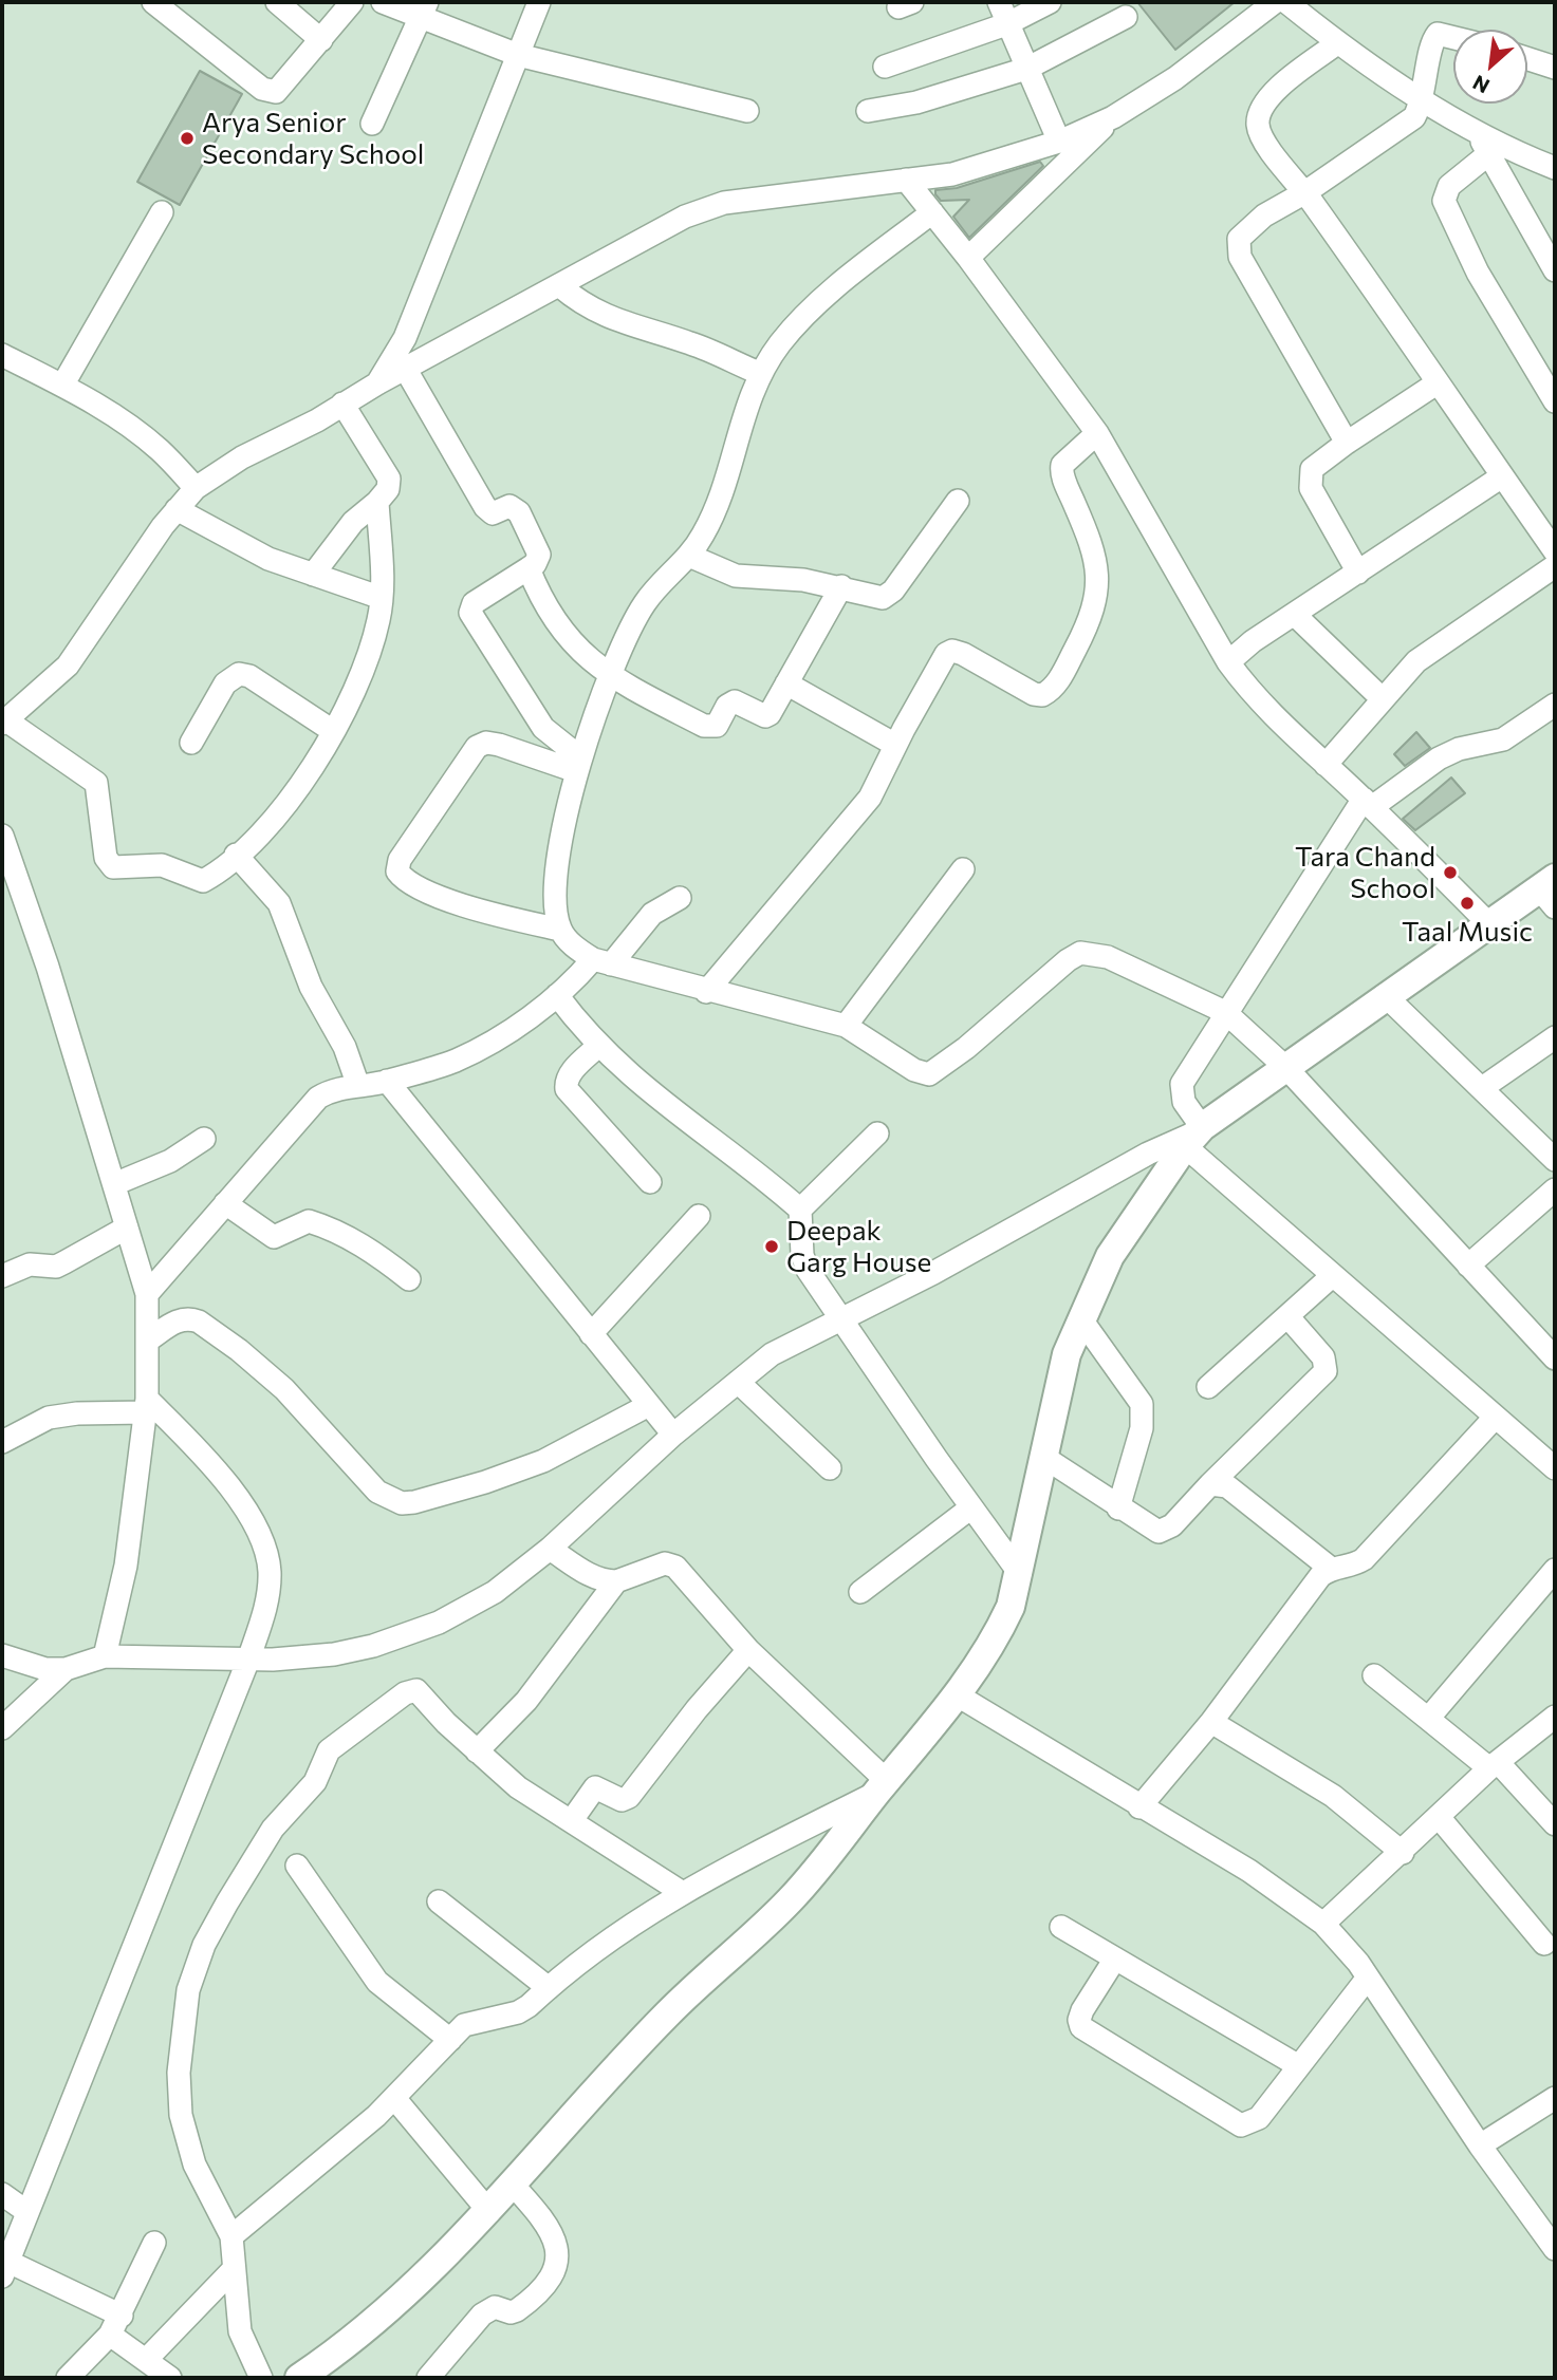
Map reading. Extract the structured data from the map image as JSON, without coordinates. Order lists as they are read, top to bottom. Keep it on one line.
{"places":["Arya Senior Secondary School","Tara Chand School","Taal Music","Deepak Garg House"],"north":"bottom left"}
